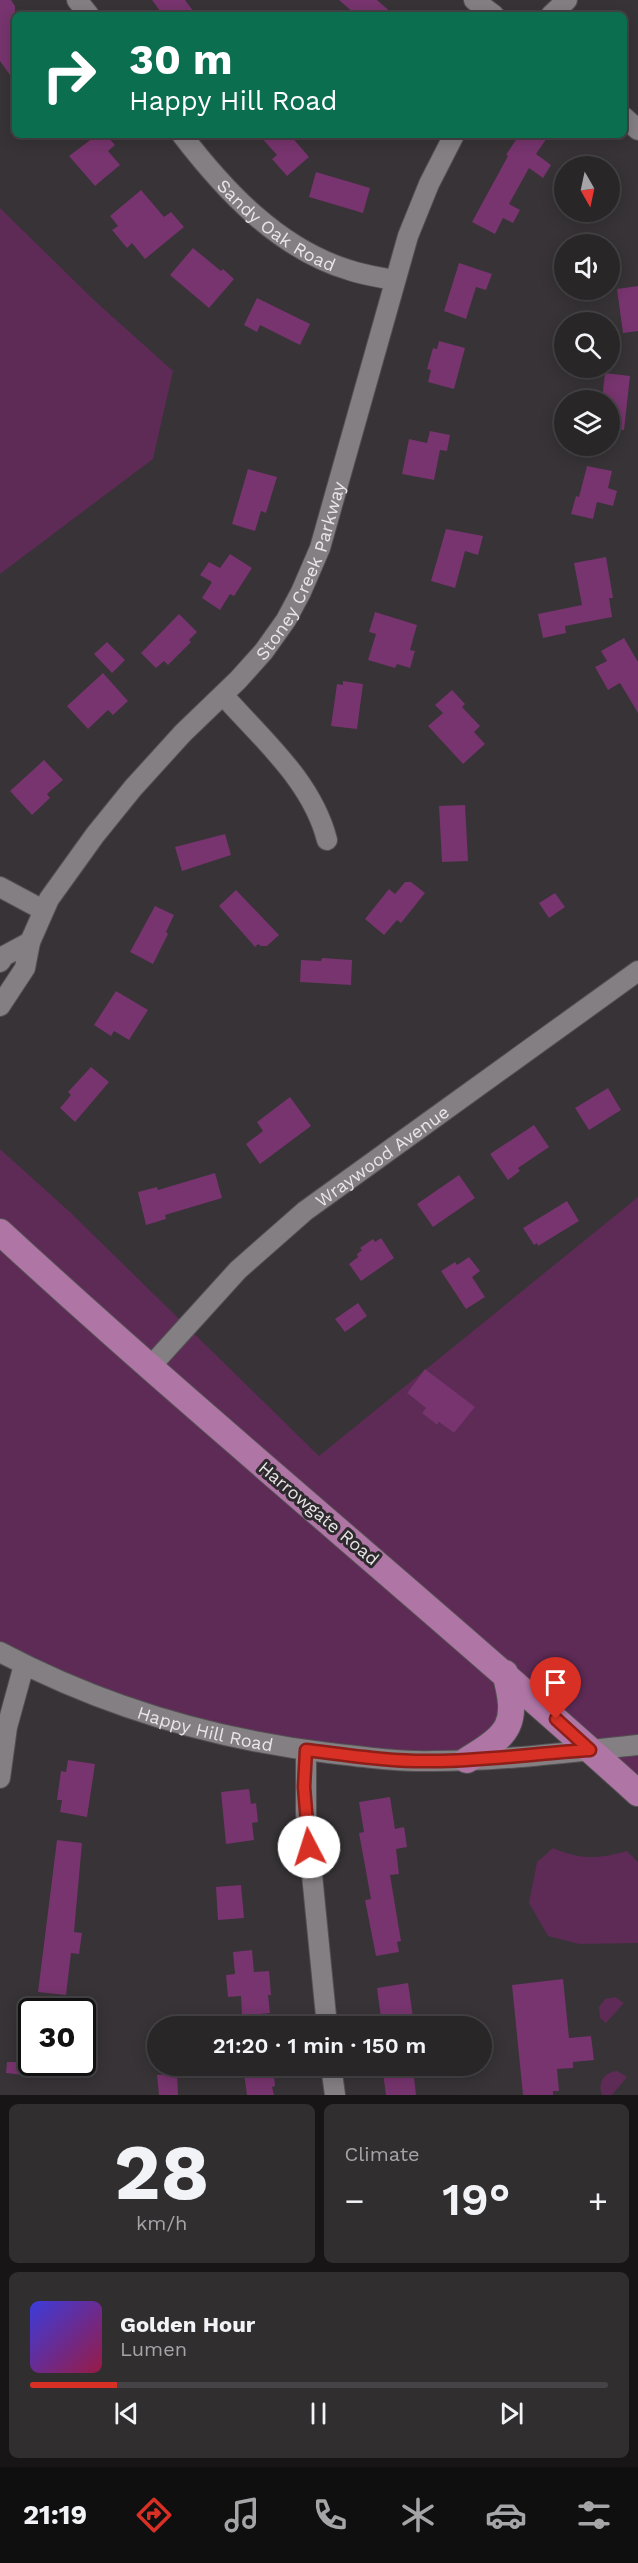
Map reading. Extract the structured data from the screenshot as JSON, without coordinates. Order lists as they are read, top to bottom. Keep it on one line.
{"streets":{"main road":["Harrowgate Road"],"street":["Sandy Oak Road","Stoney Creek Parkway","Wraywood Avenue","Happy Hill Road"]},"crossings":[["Sandy Oak Road","Stoney Creek Parkway"],["Wraywood Avenue","Harrowgate Road"],["Harrowgate Road","Happy Hill Road"]],"north":"bottom","page":{"turn":["30 m","Happy Hill Road"],"limit":"30","trip":"21:20 · 1 min · 150 m","tile":[["28","km/h"],"Climate"],"heat":["−","19°","+"],"song":["Golden Hour","Lumen"],"tabs":"21:19"}}
